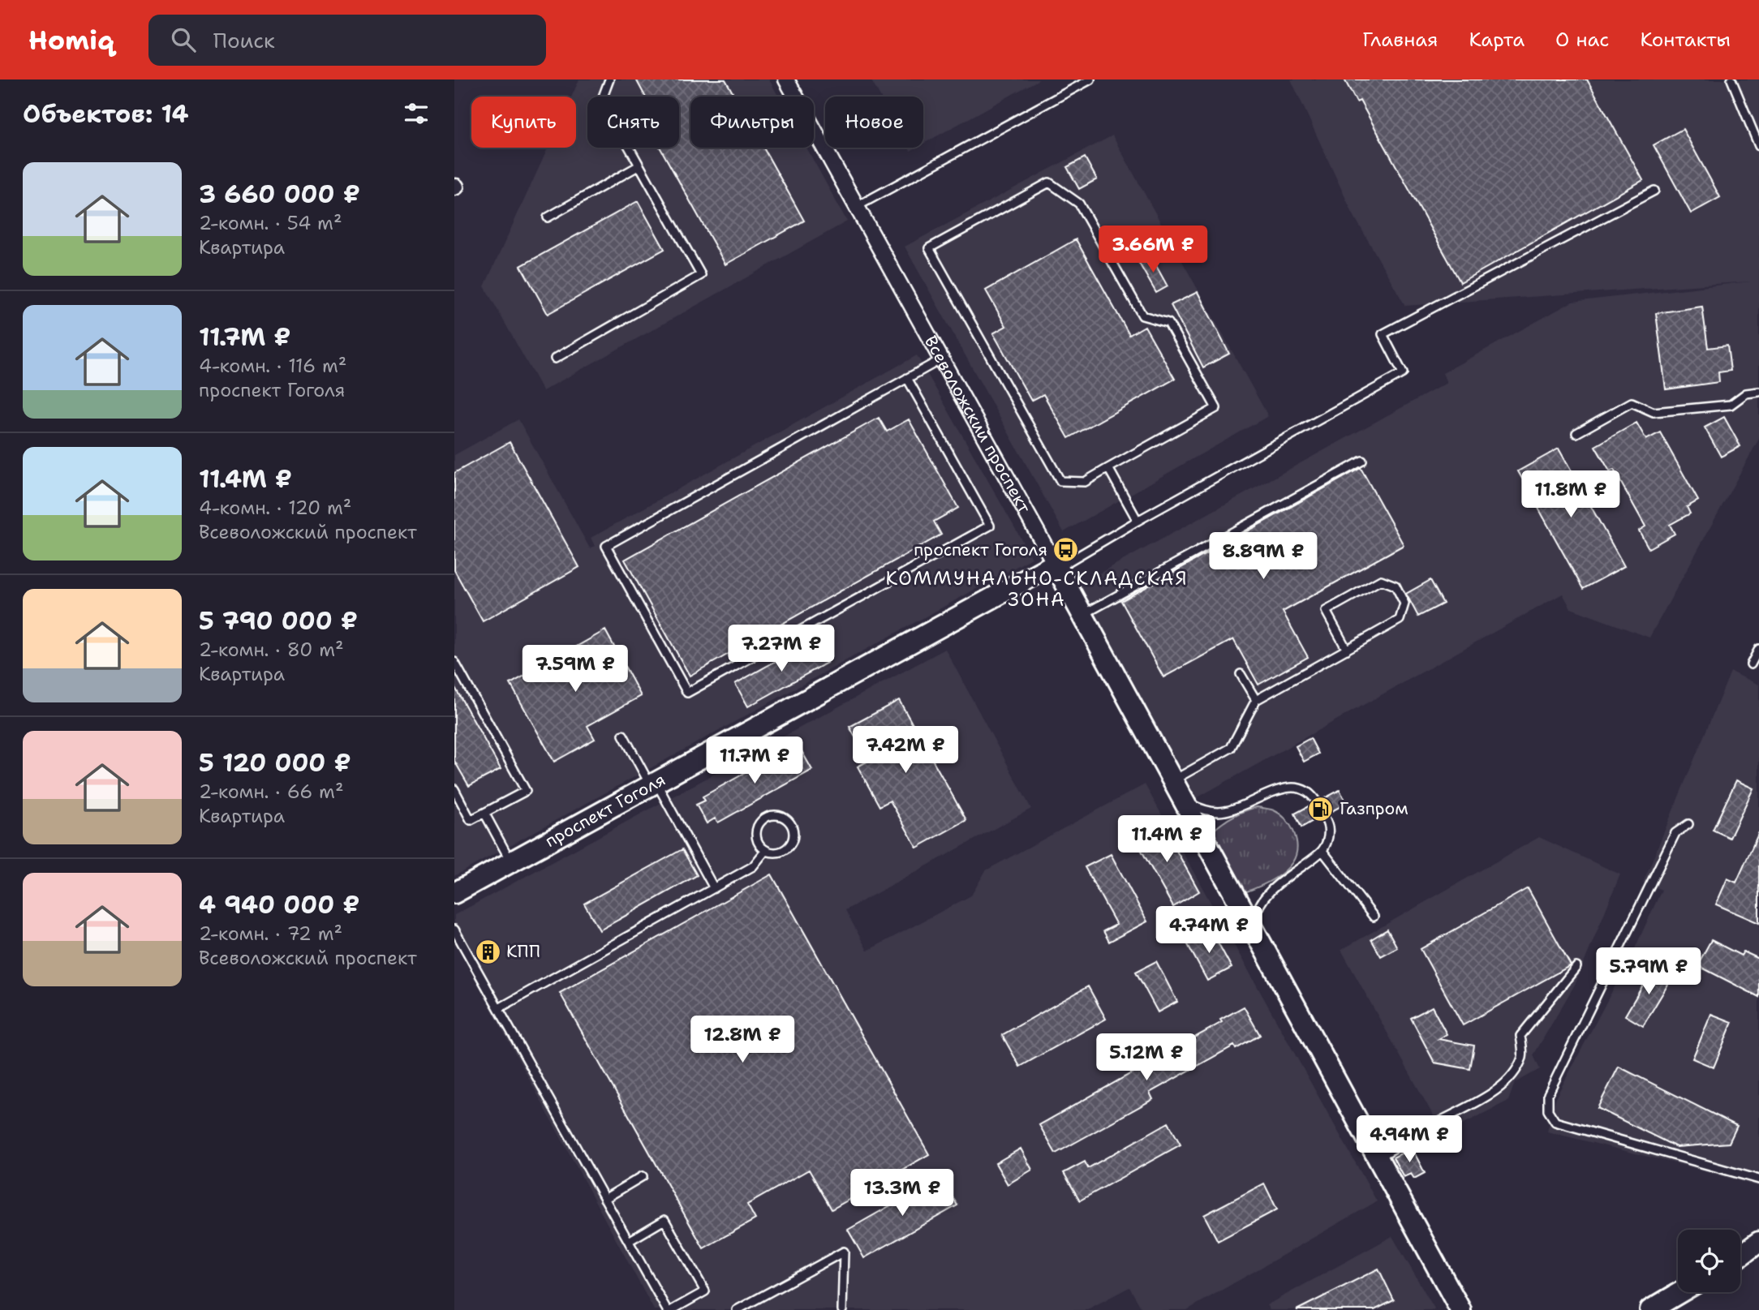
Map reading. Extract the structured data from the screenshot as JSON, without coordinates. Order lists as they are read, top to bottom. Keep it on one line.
{"streets":{"street":["Всеволожский проспект","проспект Гоголя"]},"crossings":[["Всеволожский проспект","проспект Гоголя"]],"districts":["КОММУНАЛЬНО-СКЛАДСКАЯ ЗОНА"],"places":{"bus stop":["проспект Гоголя"],"fuel station":["Газпром"],"building":["КПП"]},"page":{"header":"Homiq","search":"Поиск","nav":["Главная","Карта","О нас","Контакты"],"heading":"Объектов: 14","chip":["Купить","Снять","Фильтры","Новое"],"list":[{"name":"3 660 000 ₽","note":"2-комн. · 54 m² · Квартира"},{"name":"11.7M ₽","note":"4-комн. · 116 m² · проспект Гоголя"},{"name":"11.4M ₽","note":"4-комн. · 120 m² · Всеволожский проспект"},{"name":"5 790 000 ₽","note":"2-комн. · 80 m² · Квартира"},{"name":"5 120 000 ₽","note":"2-комн. · 66 m² · Квартира"},{"name":"4 940 000 ₽","note":"2-комн. · 72 m² · Всеволожский проспект"}],"price":["3.66M ₽","11.8M ₽","8.89M ₽","7.27M ₽","7.59M ₽","7.42M ₽","11.7M ₽","11.4M ₽","4.74M ₽","5.79M ₽","12.8M ₽","5.12M ₽","4.94M ₽","13.3M ₽"]}}
